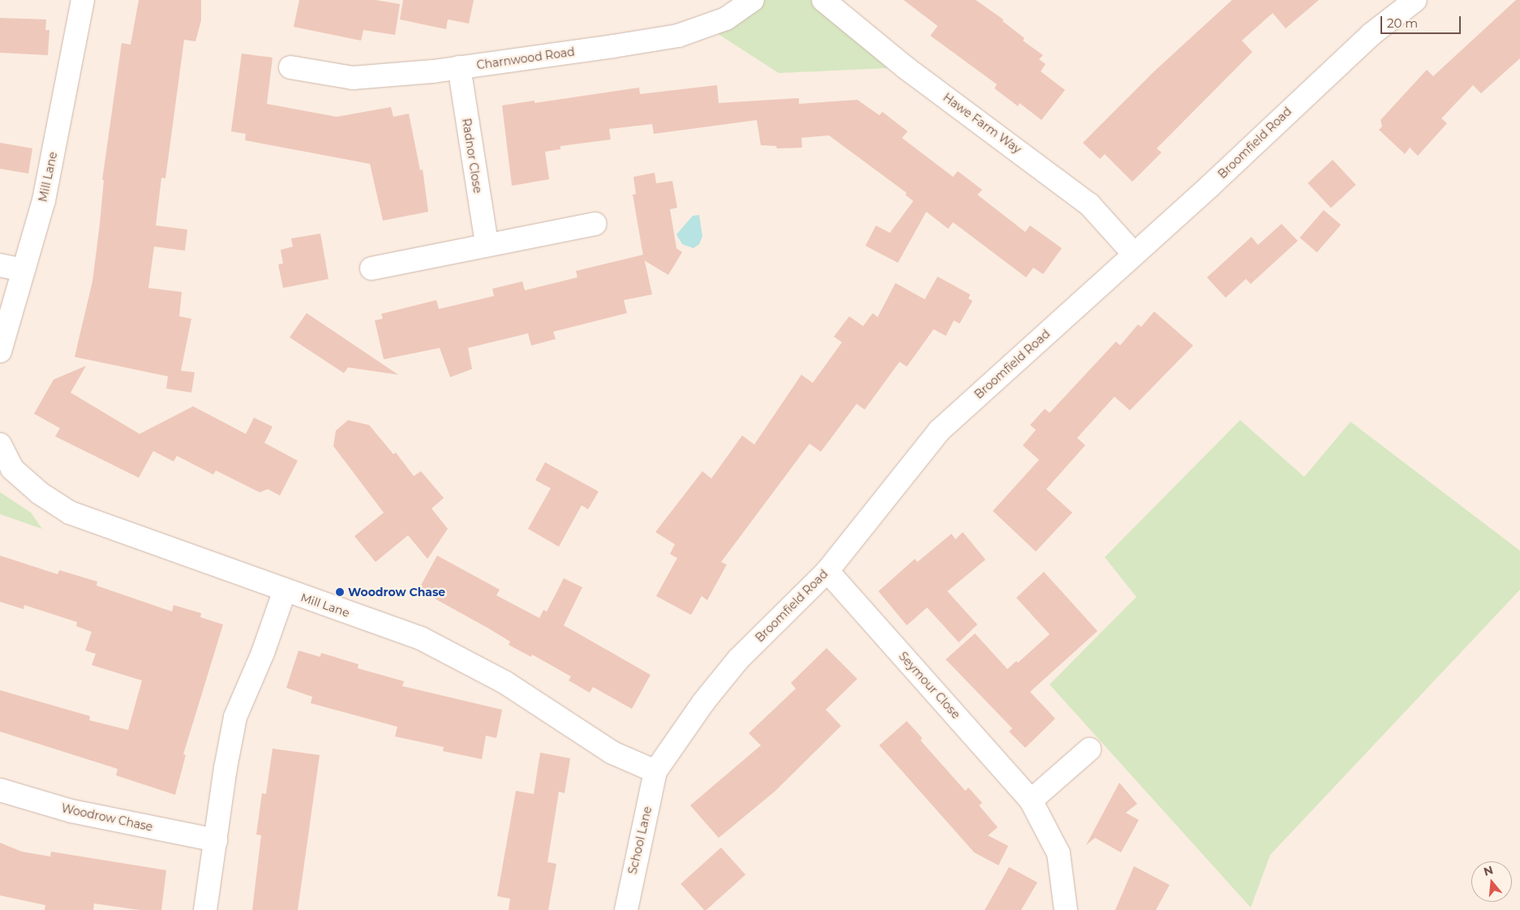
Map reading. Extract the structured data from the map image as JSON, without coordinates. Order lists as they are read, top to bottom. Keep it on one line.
{"streets":{"street":["Charnwood Road","Hawe Farm Way","Broomfield Road","Radnor Close","Mill Lane","Seymour Close","Woodrow Chase","School Lane"]},"crossings":[["Charnwood Road","Radnor Close"],["Hawe Farm Way","Broomfield Road"],["Broomfield Road","Mill Lane"],["Broomfield Road","Seymour Close"],["Broomfield Road","School Lane"],["Mill Lane","School Lane"]],"places":["Woodrow Chase"],"scale_bar":"20 m","north":"top"}
